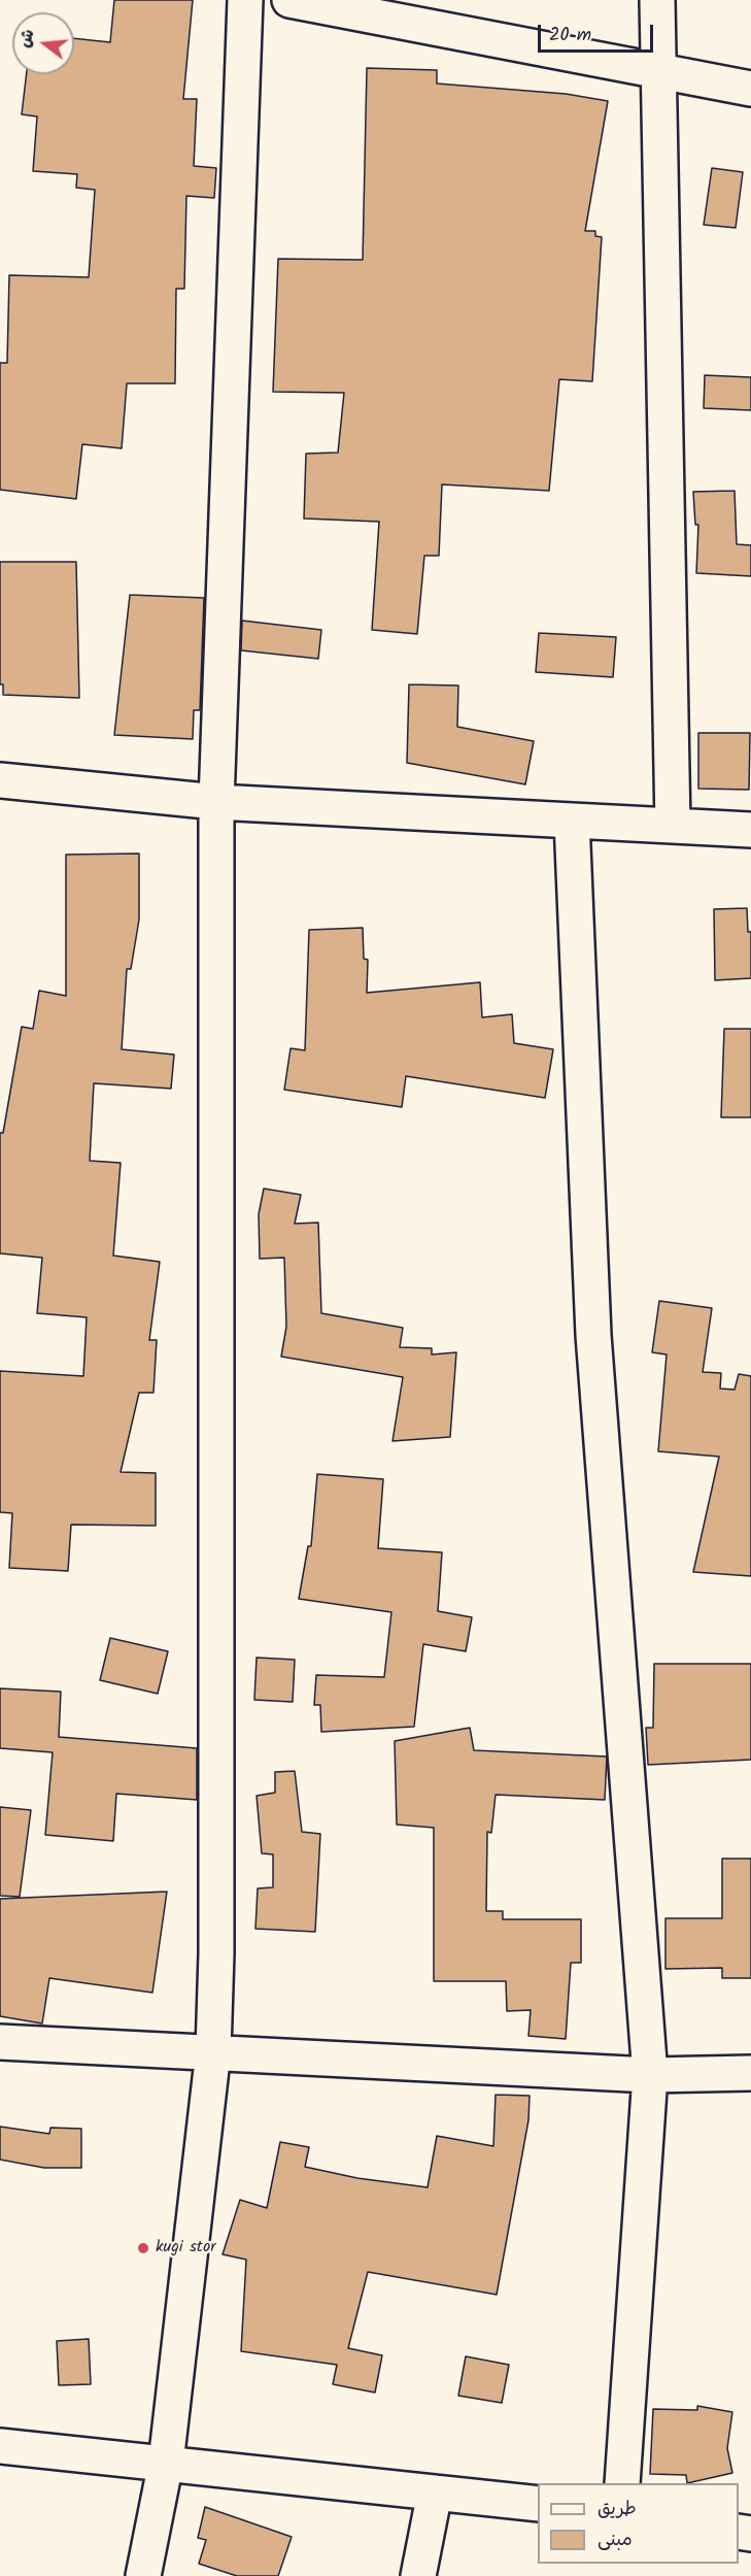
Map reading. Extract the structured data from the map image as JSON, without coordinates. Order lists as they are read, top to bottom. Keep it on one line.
{"places":["kugi stor"],"legend":["طريق","مبنى"],"scale_bar":"20 m","north":"left"}
